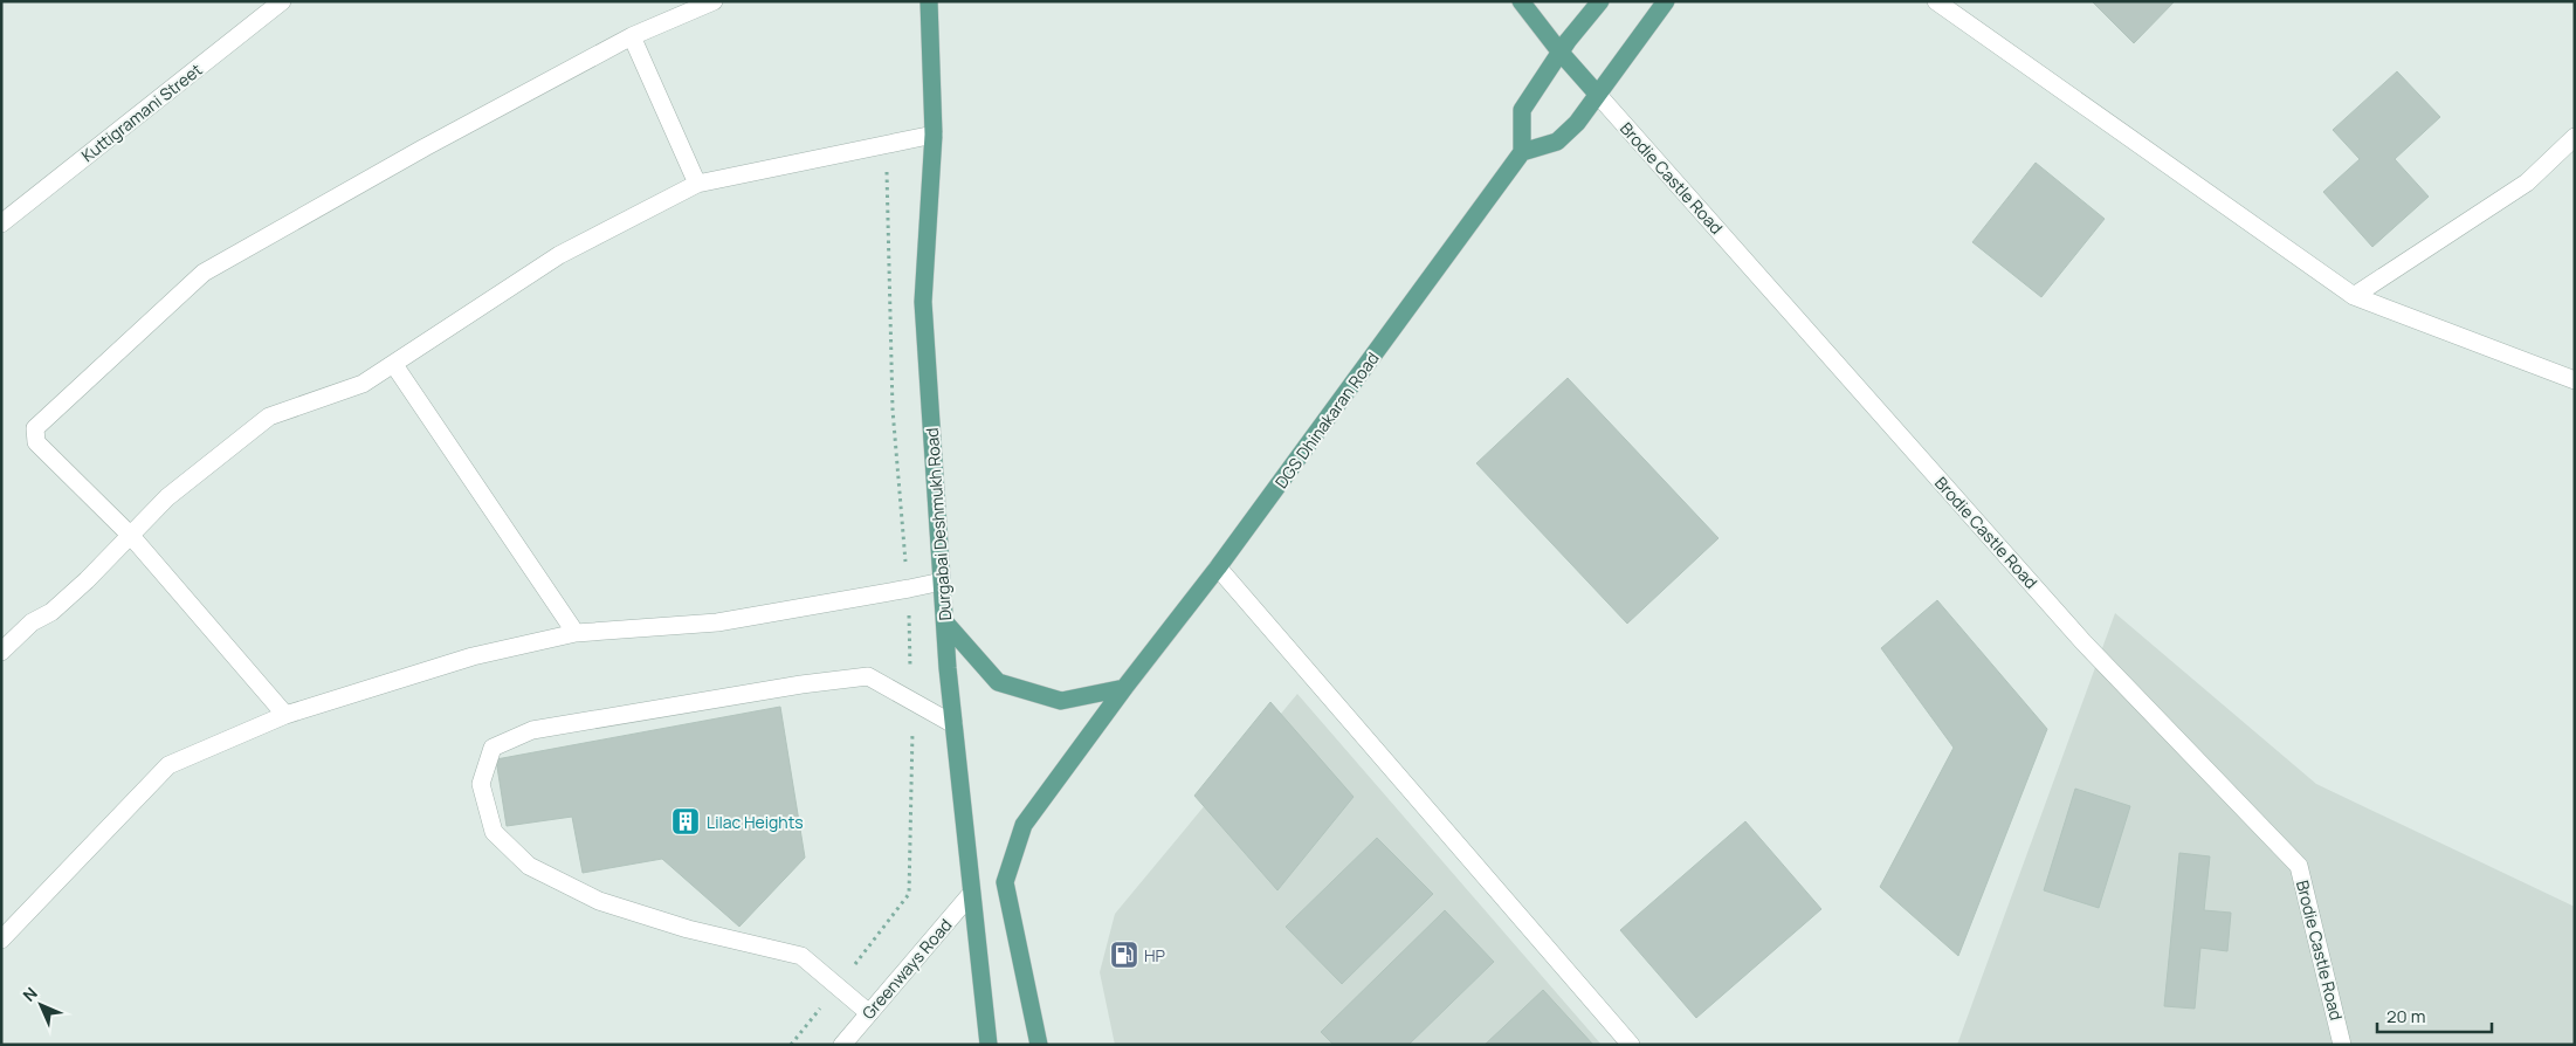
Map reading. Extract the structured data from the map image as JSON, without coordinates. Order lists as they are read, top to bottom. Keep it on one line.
{"streets":{"main road":["Brodie Castle Road","DGS Dhinakaran Road","Durgabai Deshmukh Road"],"street":["Kuttigramani Street","Greenways Road"]},"crossings":[["Durgabai Deshmukh Road","Greenways Road"]],"places":{"building":["Lilac Heights"],"fuel station":["HP"]},"scale_bar":"20 m","north":"top left"}
